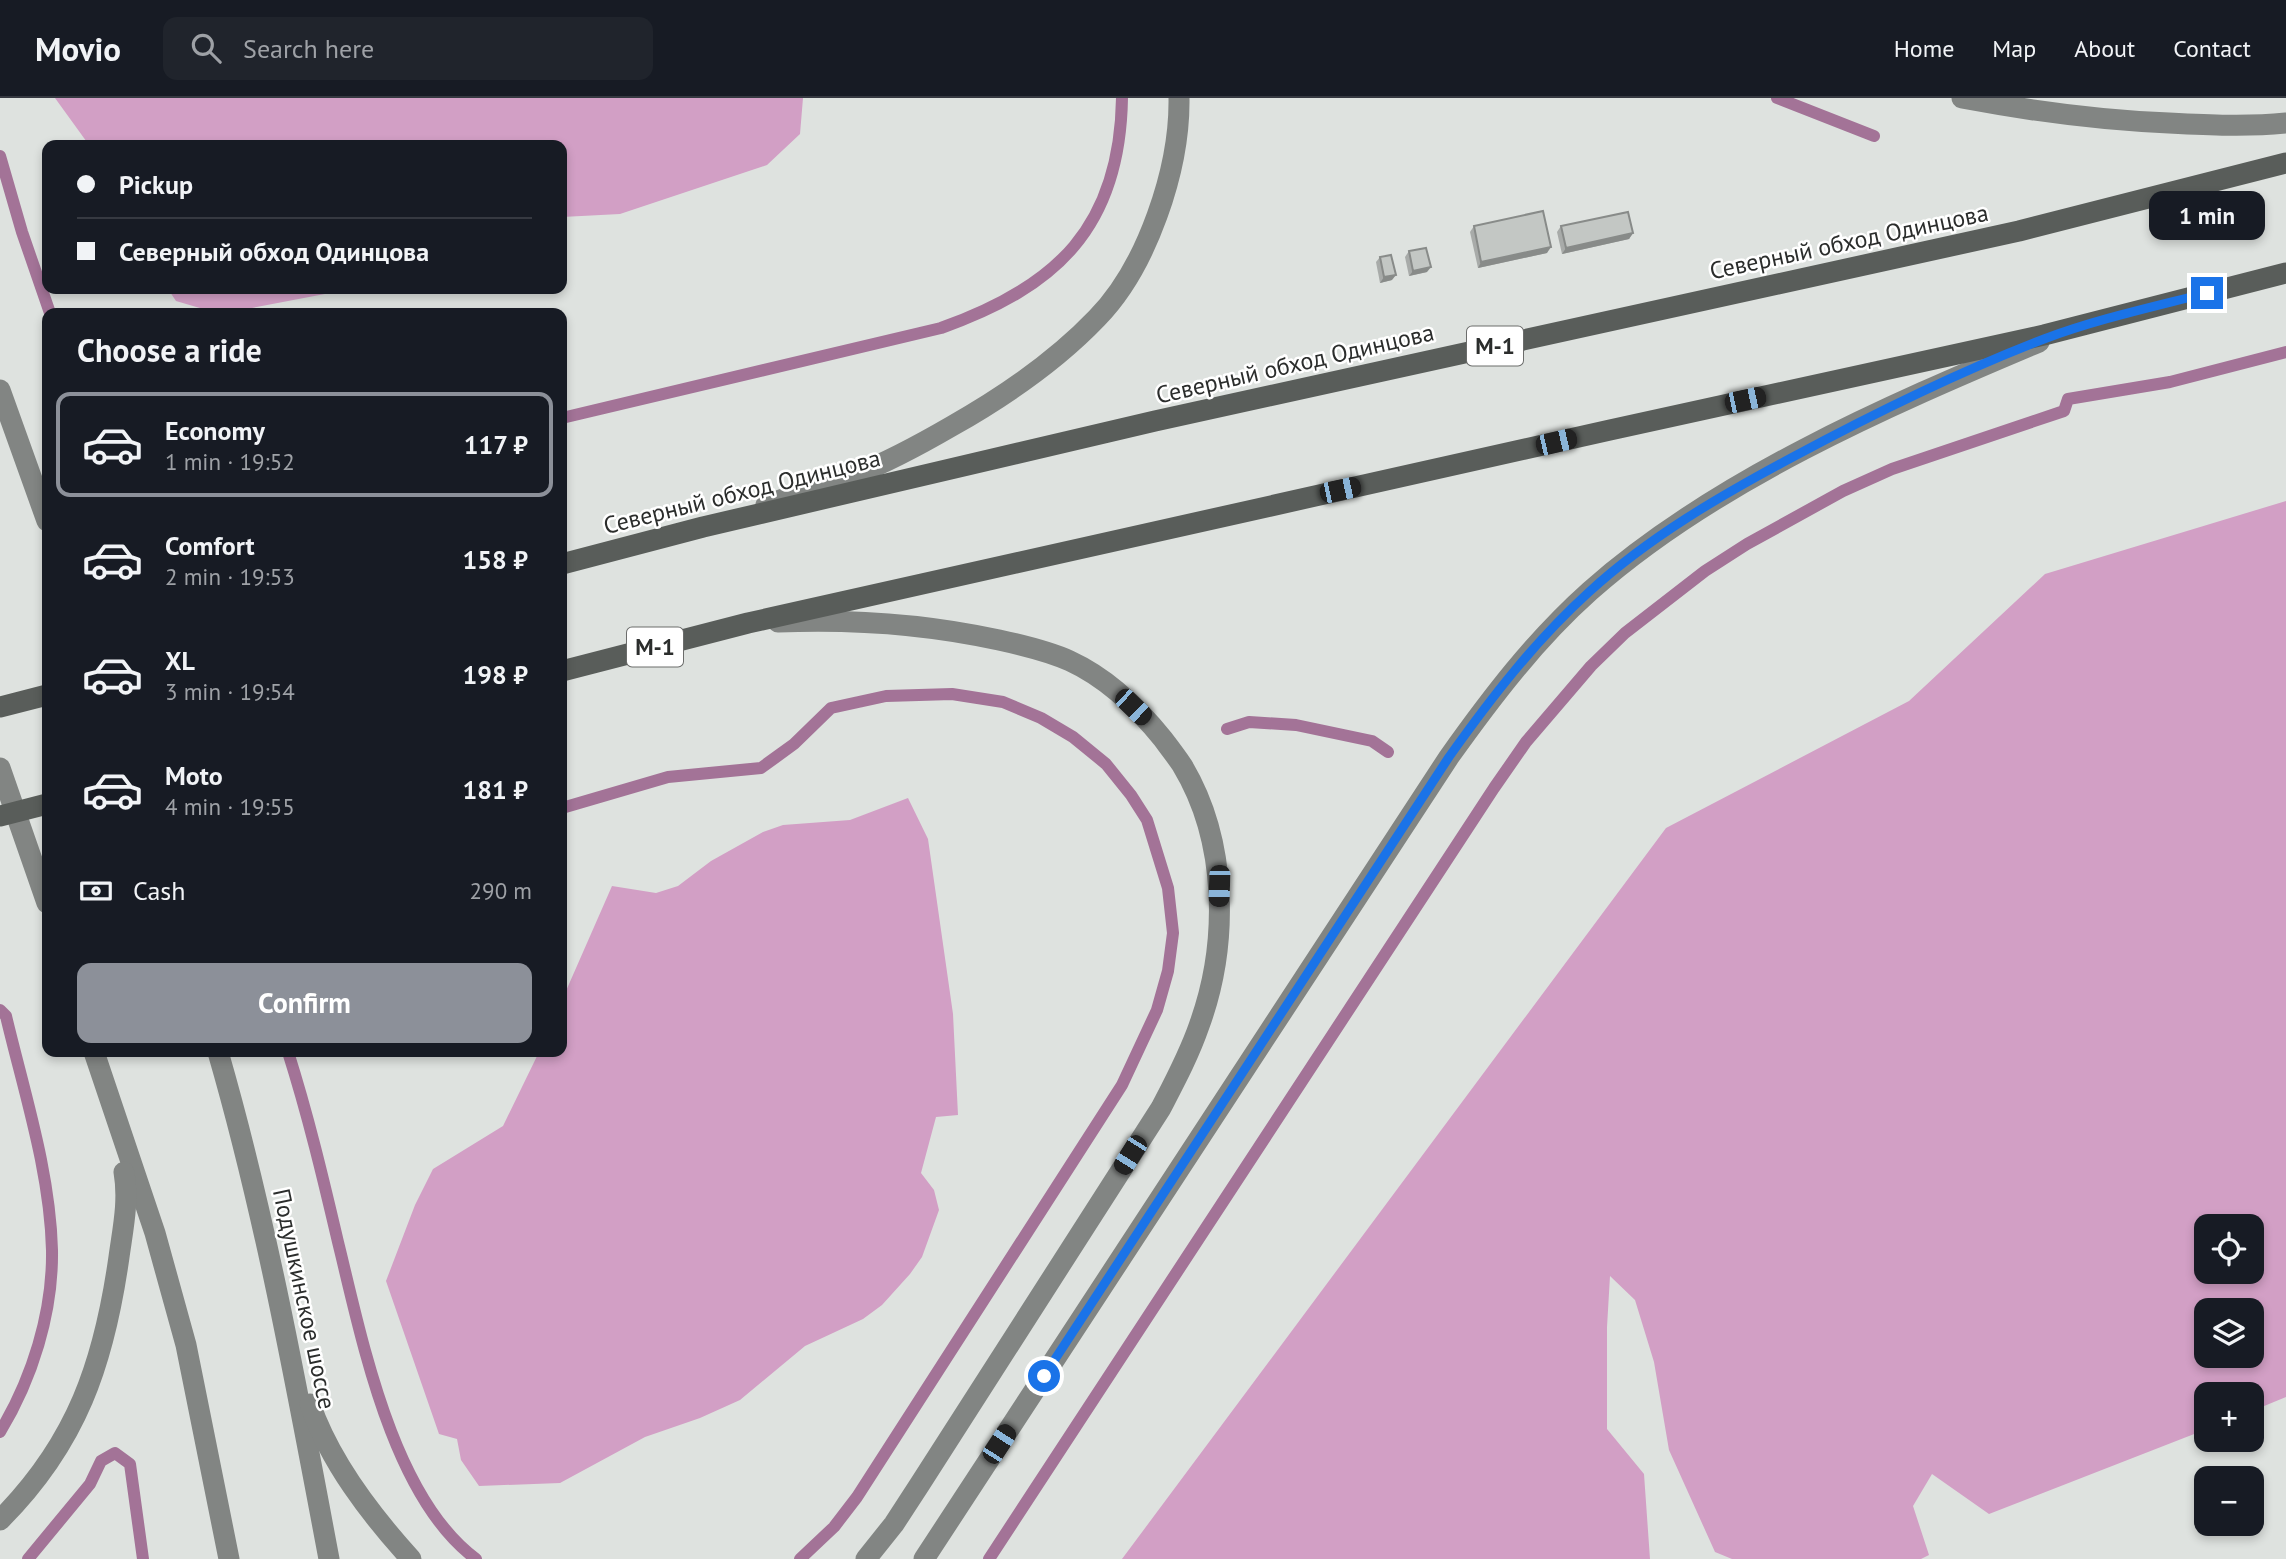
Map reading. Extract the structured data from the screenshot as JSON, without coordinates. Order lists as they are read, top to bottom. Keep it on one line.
{"streets":{"highway":["Северный обход Одинцова","М-1"],"main road":["Подушкинское шоссе"]},"page":{"header":"Movio","search":"Search here","nav":["Home","Map","About","Contact"],"banner":["Pickup","Северный обход Одинцова"],"bubble":"1 min","heading":"Choose a ride","list":[{"name":"Economy","note":"1 min · 19:52","value":"117 ₽"},{"name":"Comfort","note":"2 min · 19:53","value":"158 ₽"},{"name":"XL","note":"3 min · 19:54","value":"198 ₽"},{"name":"Moto","note":"4 min · 19:55","value":"181 ₽"}],"pay":["Cash","290 m"],"buttons":"Confirm","map_buttons":["+","−"]}}
